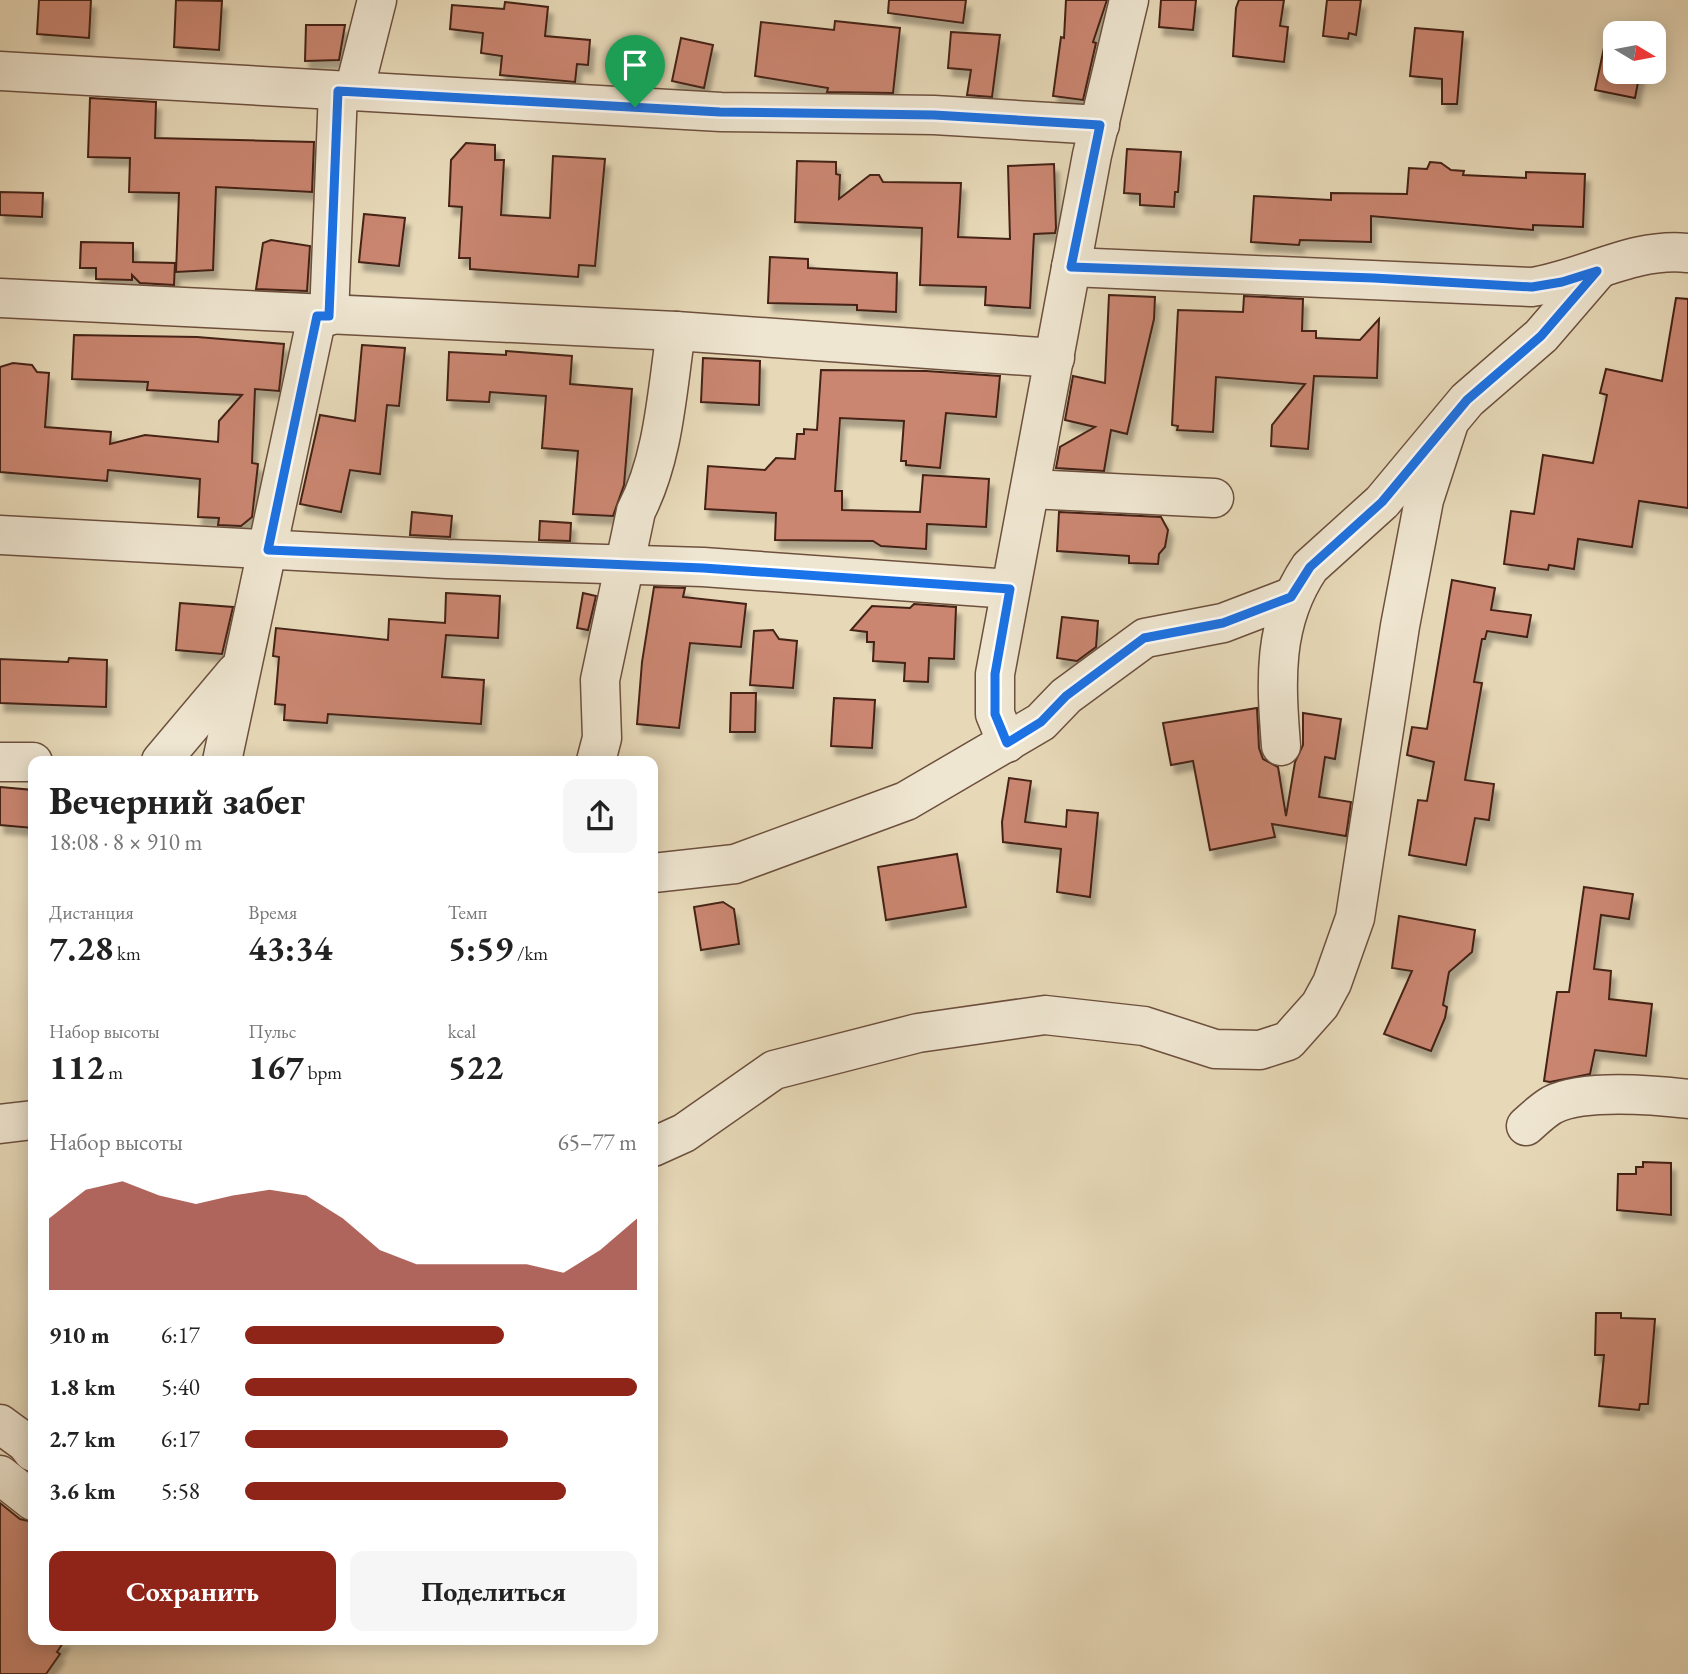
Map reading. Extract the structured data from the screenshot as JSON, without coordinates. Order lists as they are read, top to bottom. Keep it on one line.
{"north":"right","page":{"heading":["Вечерний забег","18:08 · 8 × 910 m"],"stats":[["Дистанция","7.28 km"],["Время","43:34"],["Темп","5:59 /km"],["Набор высоты","112 m"],["Пульс","167 bpm"],["kcal","522"]],"chart":["Набор высоты","65–77 m"],"list":[{"name":"910 m","note":"6:17"},{"name":"1.8 km","note":"5:40"},{"name":"2.7 km","note":"6:17"},{"name":"3.6 km","note":"5:58"}],"buttons":["Сохранить","Поделиться"]}}
